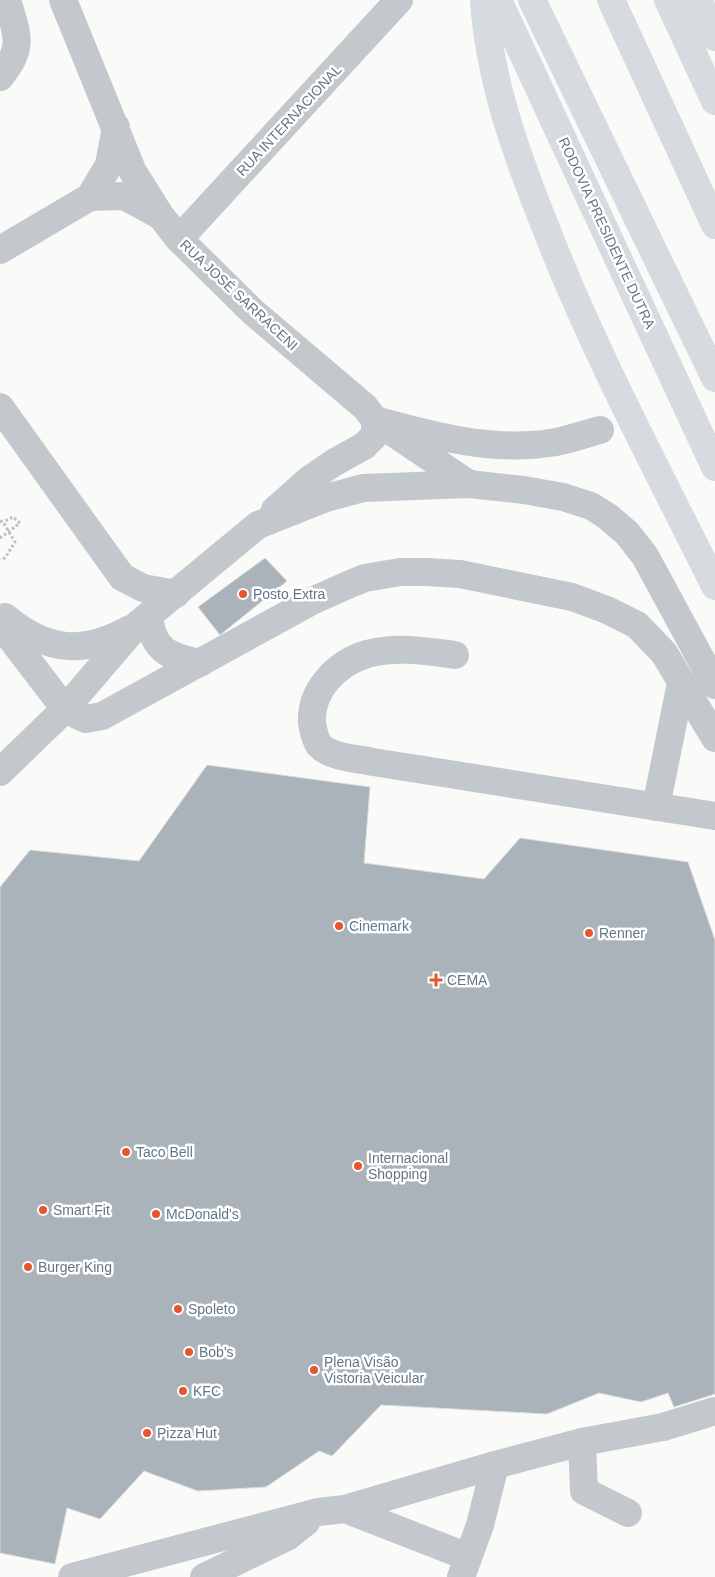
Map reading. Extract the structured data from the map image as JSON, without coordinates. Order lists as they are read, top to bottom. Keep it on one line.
{"streets":{"main road":["RODOVIA PRESIDENTE DUTRA"],"street":["RUA INTERNACIONAL","RUA JOSÉ SARRACENI"]},"crossings":[["RUA INTERNACIONAL","RUA JOSÉ SARRACENI"]],"places":{"other":["Posto Extra","Cinemark","Renner","Taco Bell","Internacional Shopping","Smart Fit","McDonald's","Burger King","Spoleto","Bob's","Plena Visão Vistoria Veicular","KFC","Pizza Hut"],"health":["CEMA"]}}
